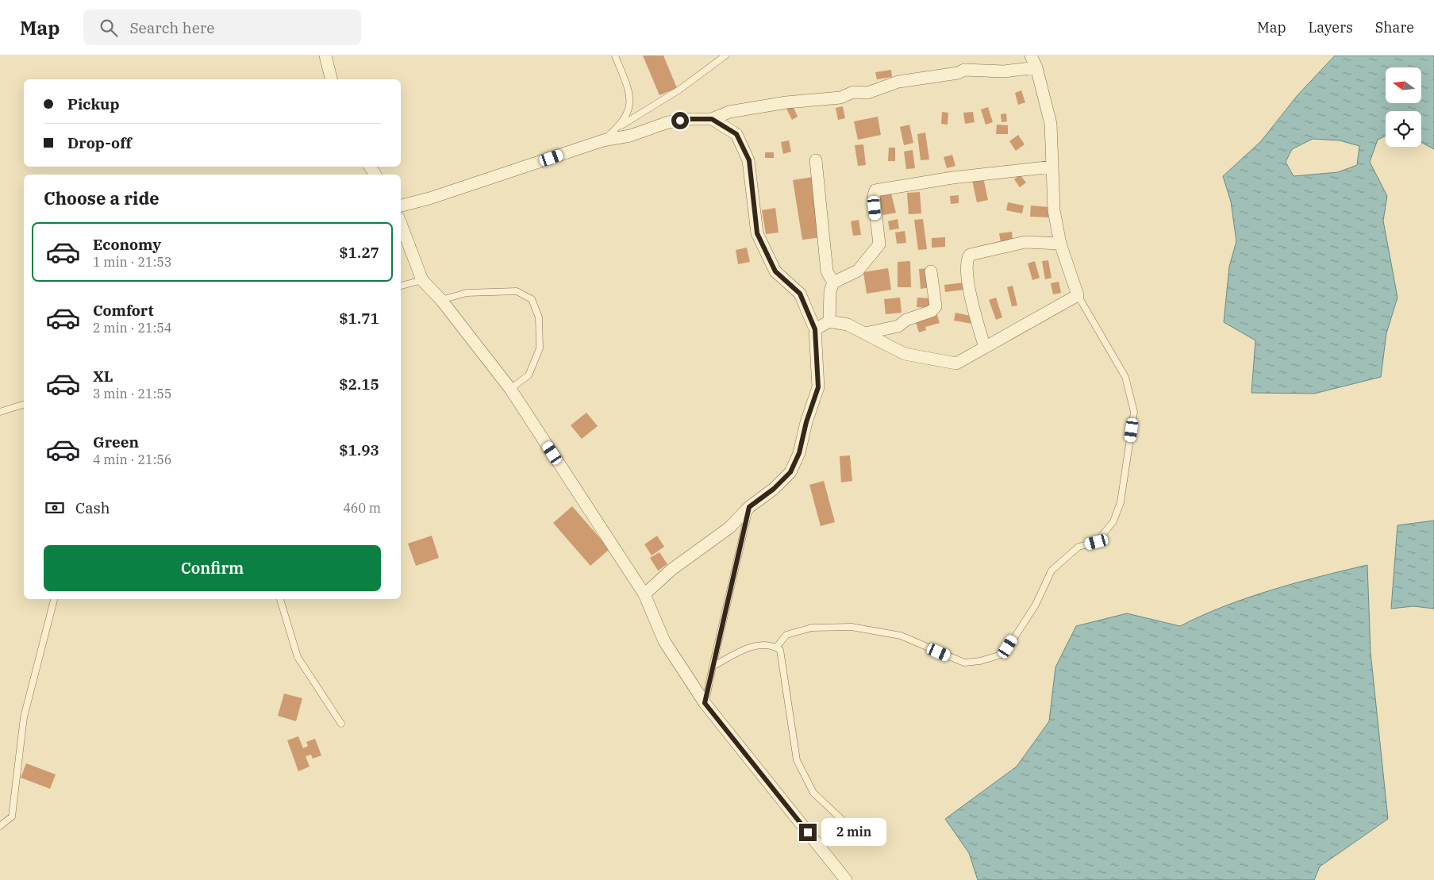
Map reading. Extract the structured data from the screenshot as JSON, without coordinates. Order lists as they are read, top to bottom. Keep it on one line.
{"north":"left","page":{"header":"Map","search":"Search here","nav":["Map","Layers","Share"],"banner":["Pickup","Drop-off"],"heading":"Choose a ride","list":[{"name":"Economy","note":"1 min · 21:53","value":"$1.27"},{"name":"Comfort","note":"2 min · 21:54","value":"$1.71"},{"name":"XL","note":"3 min · 21:55","value":"$2.15"},{"name":"Green","note":"4 min · 21:56","value":"$1.93"}],"pay":["Cash","460 m"],"buttons":"Confirm","bubble":"2 min"}}
